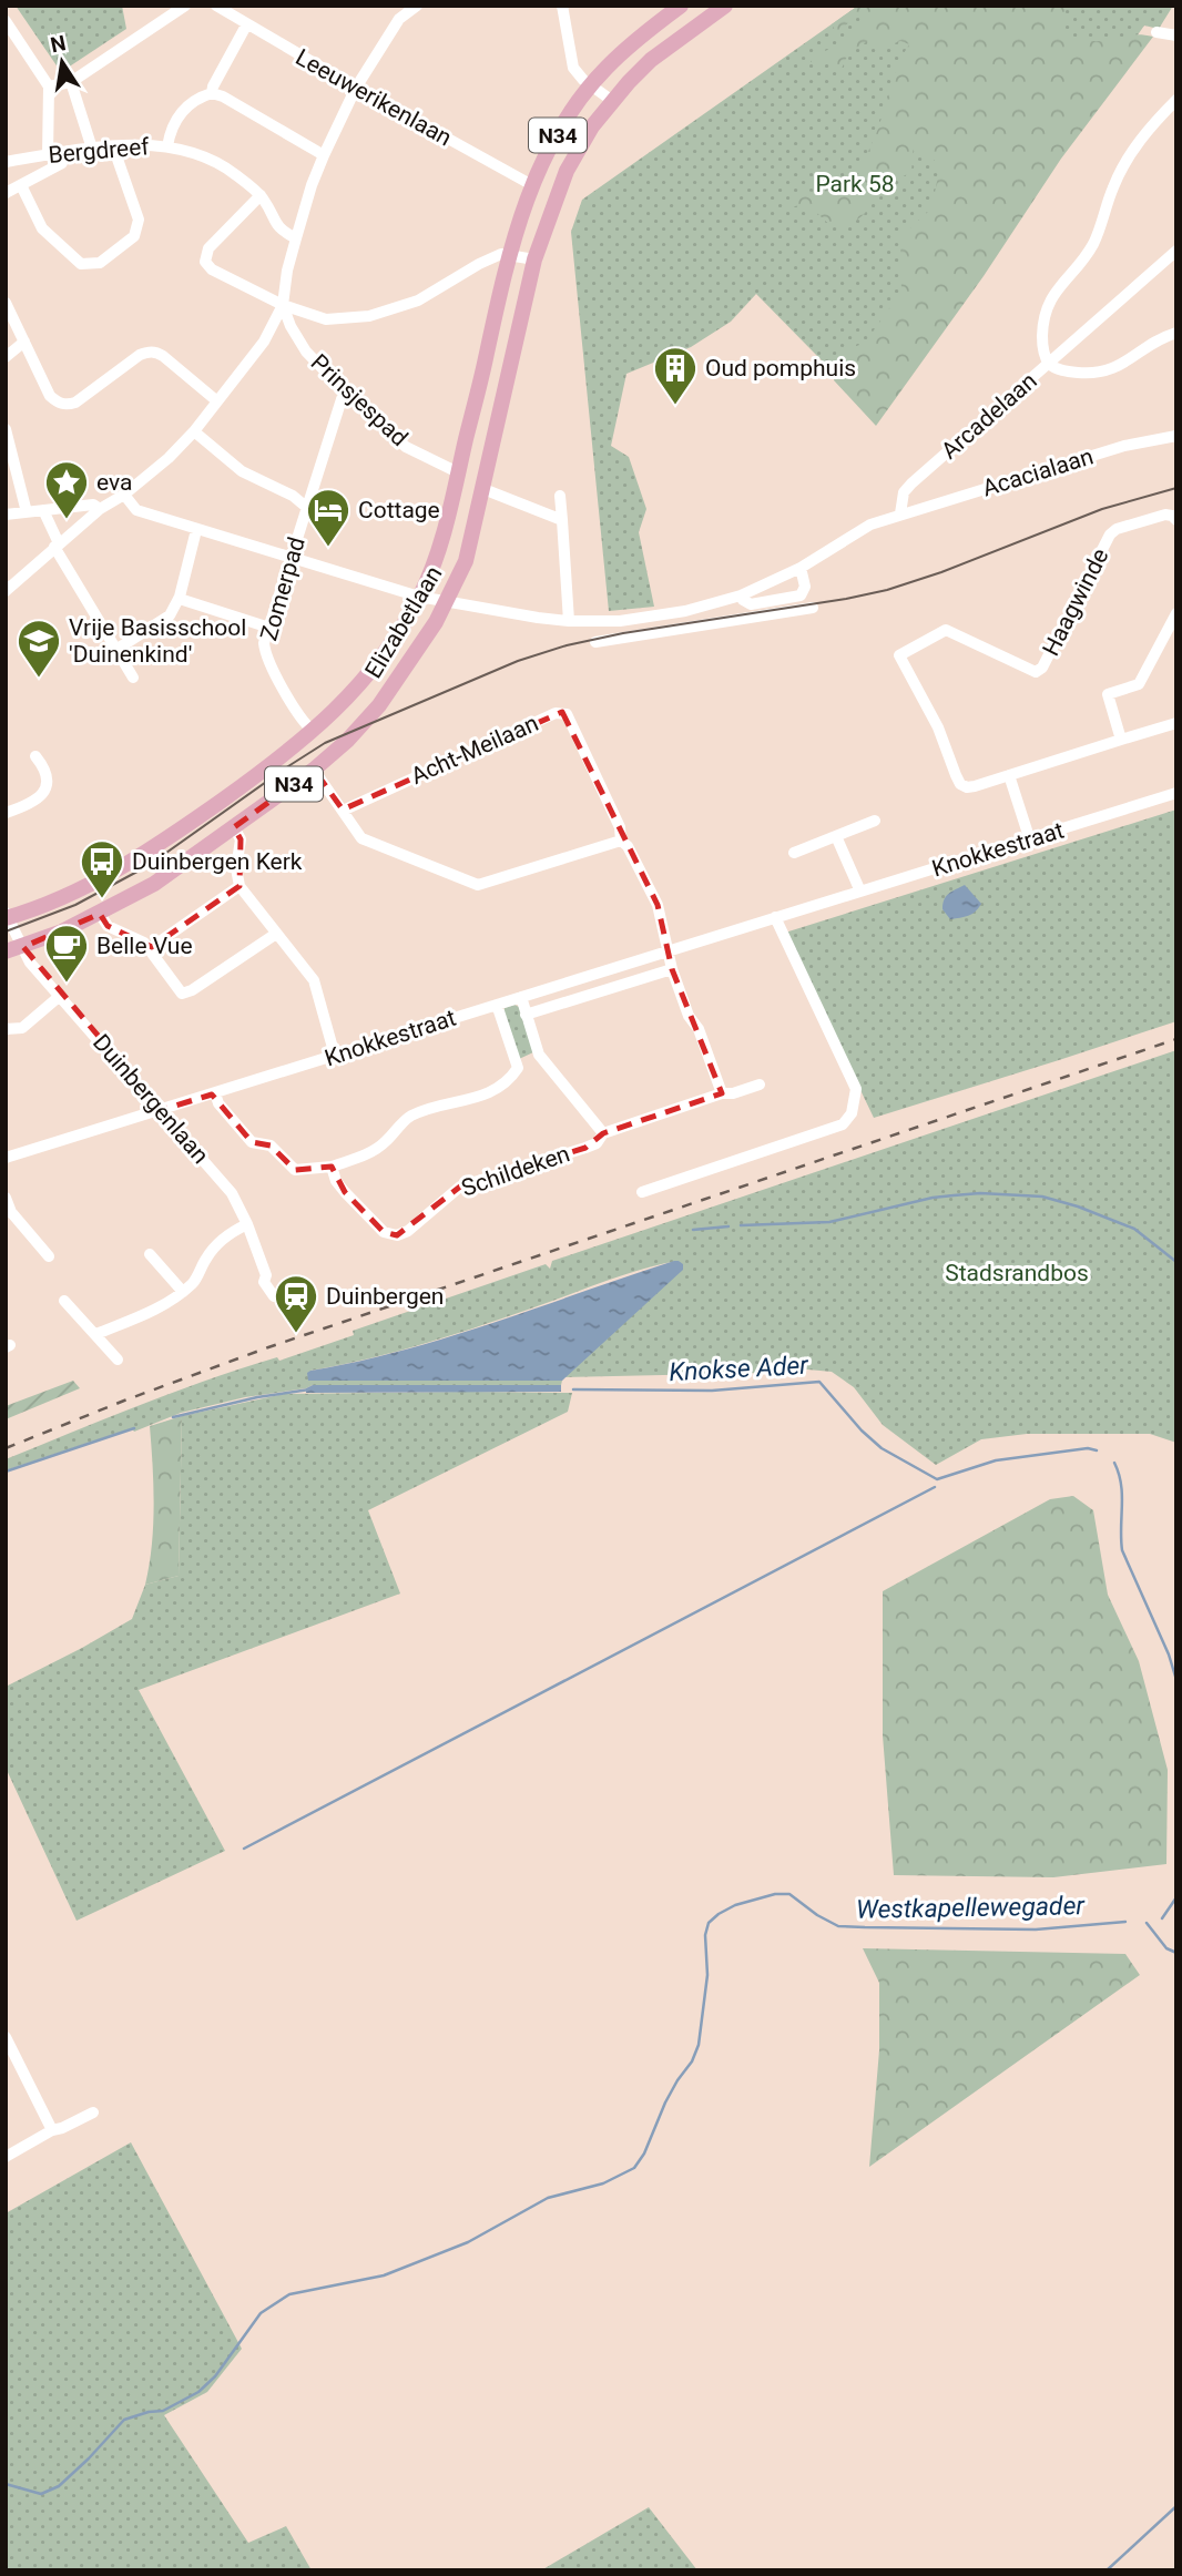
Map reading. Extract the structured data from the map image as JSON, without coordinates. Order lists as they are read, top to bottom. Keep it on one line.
{"streets":{"main road":["N34","Elizabetlaan"],"street":["Leeuwerikenlaan","Bergdreef","Prinsjespad","Arcadelaan","Acacialaan","Zomerpad","Haagwinde","Acht-Meilaan","Knokkestraat","Duinbergenlaan","Schildeken"]},"crossings":[["Leeuwerikenlaan","Elizabetlaan"],["Prinsjespad","Zomerpad"],["Prinsjespad","Elizabetlaan"],["Arcadelaan","Acacialaan"],["Zomerpad","Elizabetlaan"],["Elizabetlaan","Duinbergenlaan"],["Acht-Meilaan","Knokkestraat"],["Knokkestraat","Duinbergenlaan"]],"water":["Knokse Ader","Westkapellewegader"],"parks":["Park 58","Stadsrandbos"],"places":{"building":["Oud pomphuis"],"place":["eva"],"hotel":["Cottage"],"school or university":["Vrije Basisschool 'Duinenkind'"],"bus stop":["Duinbergen Kerk"],"cafe":["Belle Vue"],"station":["Duinbergen"]},"north":"top"}
